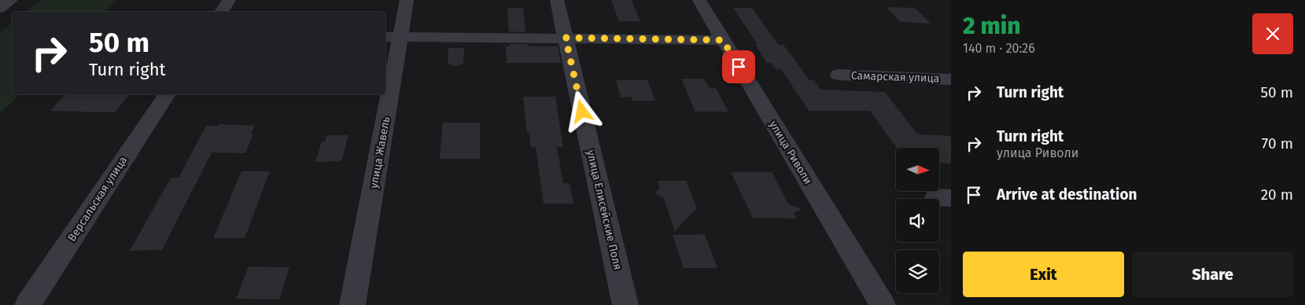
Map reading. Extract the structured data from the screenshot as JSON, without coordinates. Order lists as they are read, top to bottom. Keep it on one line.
{"streets":{"street":["Самарская улица","улица Жавель","улица Риволи","Версальская улица","улица Елисейские Поля"]},"north":"right","page":{"heading":["2 min","140 m · 20:26"],"turn":["50 m","Turn right"],"list":[{"name":"Turn right","value":"50 m"},{"name":"Turn right","note":"улица Риволи","value":"70 m"},{"name":"Arrive at destination","value":"20 m"}],"buttons":["Exit","Share"]}}
